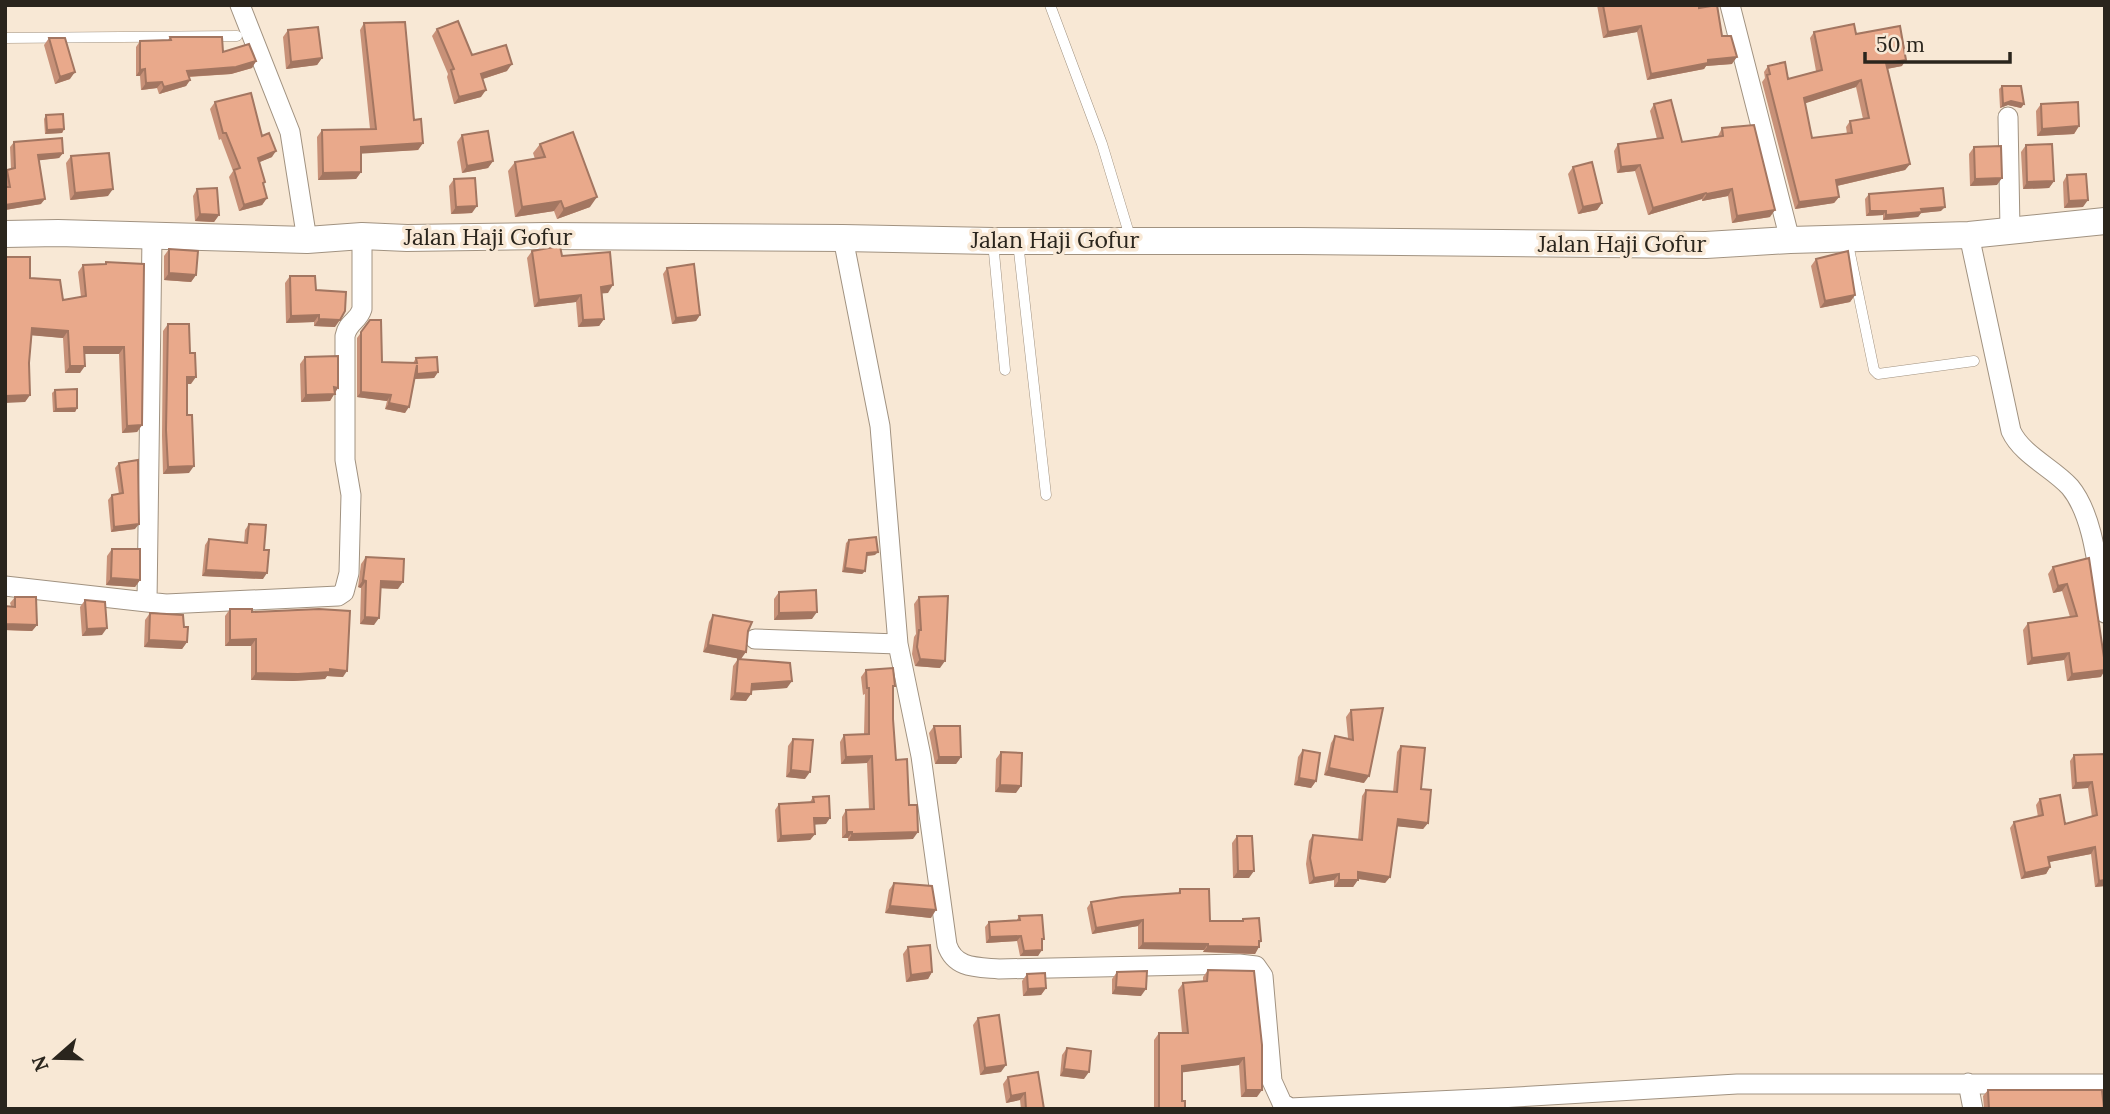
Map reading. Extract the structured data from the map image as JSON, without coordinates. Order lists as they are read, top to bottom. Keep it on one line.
{"streets":{"street":["Jalan Haji Gofur"]},"scale_bar":"50 m","north":"left"}
